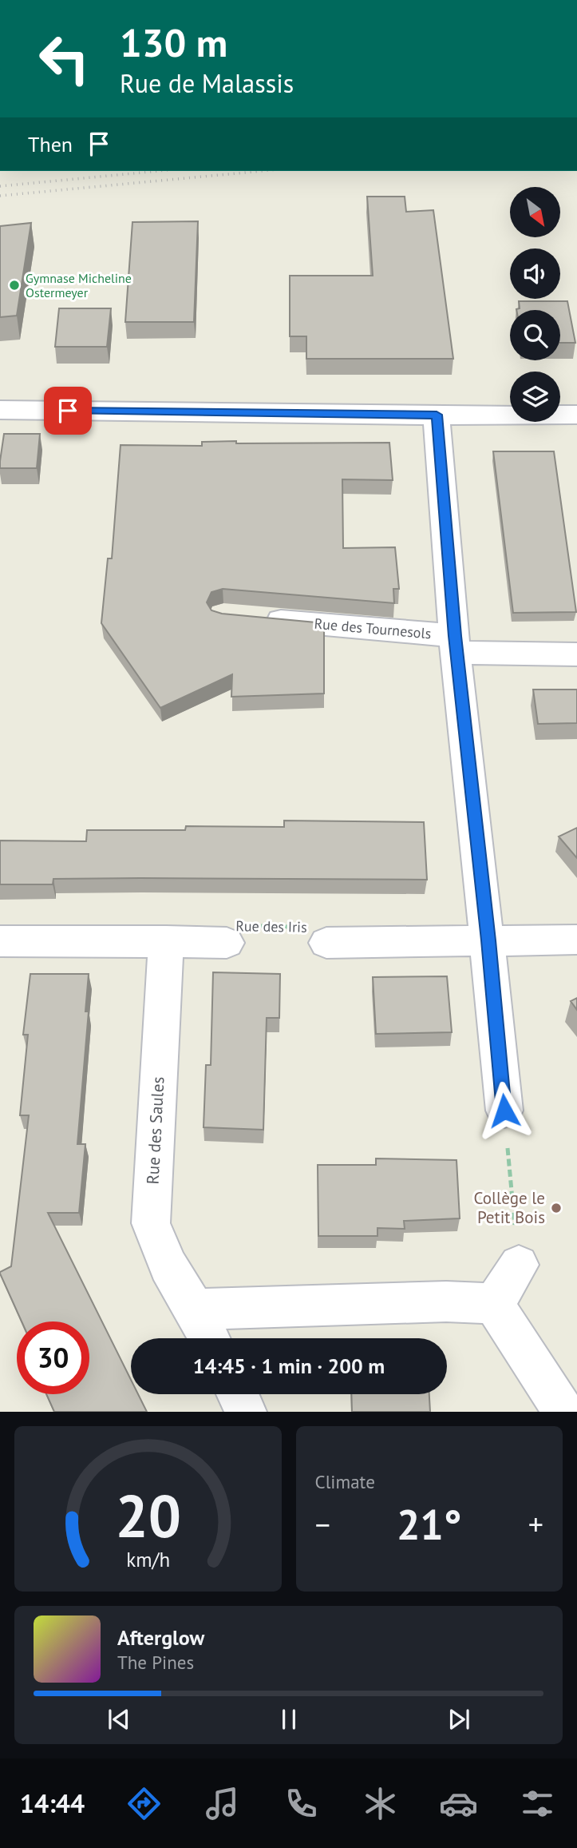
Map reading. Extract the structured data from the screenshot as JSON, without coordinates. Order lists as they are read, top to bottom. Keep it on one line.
{"streets":{"street":["Rue des Tournesols","Rue des Iris","Rue des Saules"]},"crossings":[["Rue des Iris","Rue des Saules"]],"places":["Gymnase Micheline Ostermeyer","Collège le Petit Bois"],"north":"bottom right","page":{"turn":["130 m","Rue de Malassis"],"then":"Then","limit":"30","trip":"14:45 · 1 min · 200 m","tile":"Climate","heat":["−","21°","+"],"song":["Afterglow","The Pines"],"tabs":"14:44","gauge":["20","km/h"]}}
